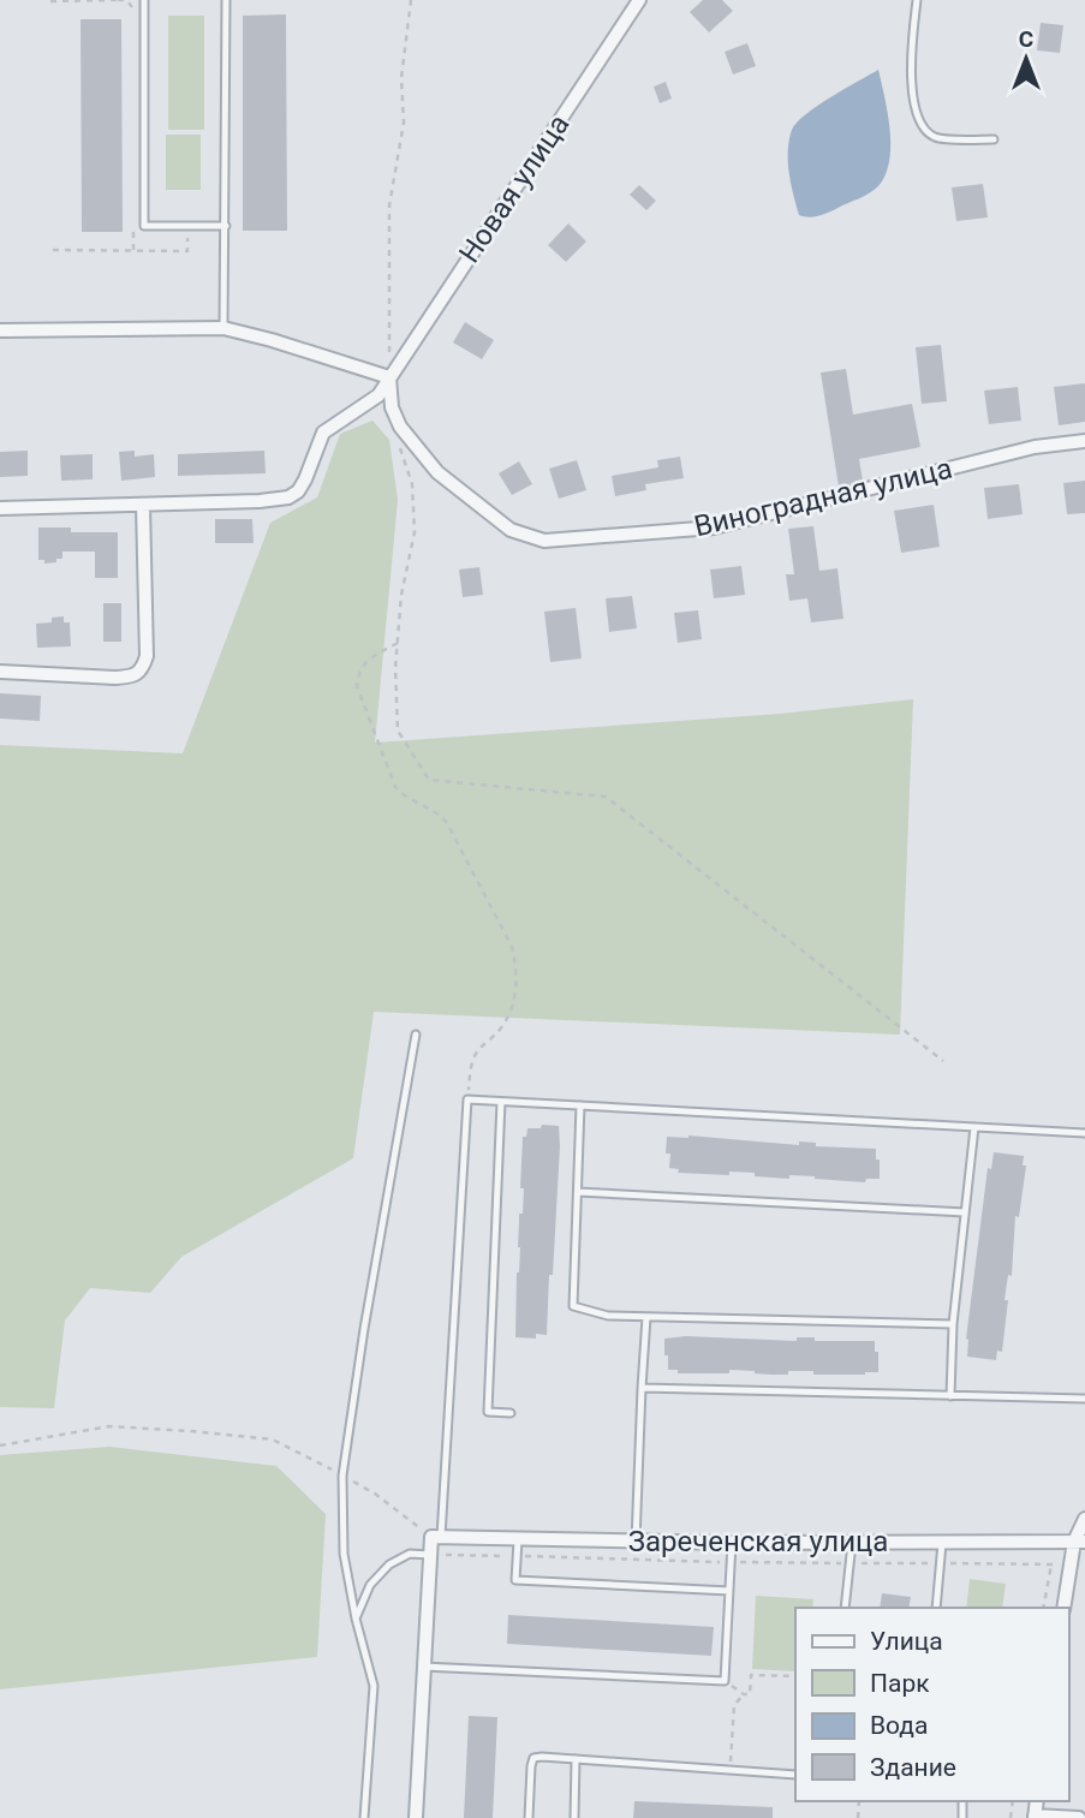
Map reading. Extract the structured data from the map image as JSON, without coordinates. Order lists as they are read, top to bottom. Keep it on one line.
{"streets":{"street":["Новая улица","Виноградная улица","Зареченская улица"]},"crossings":[["Новая улица","Виноградная улица"]],"legend":["Улица","Парк","Вода","Здание"],"north":"top"}
